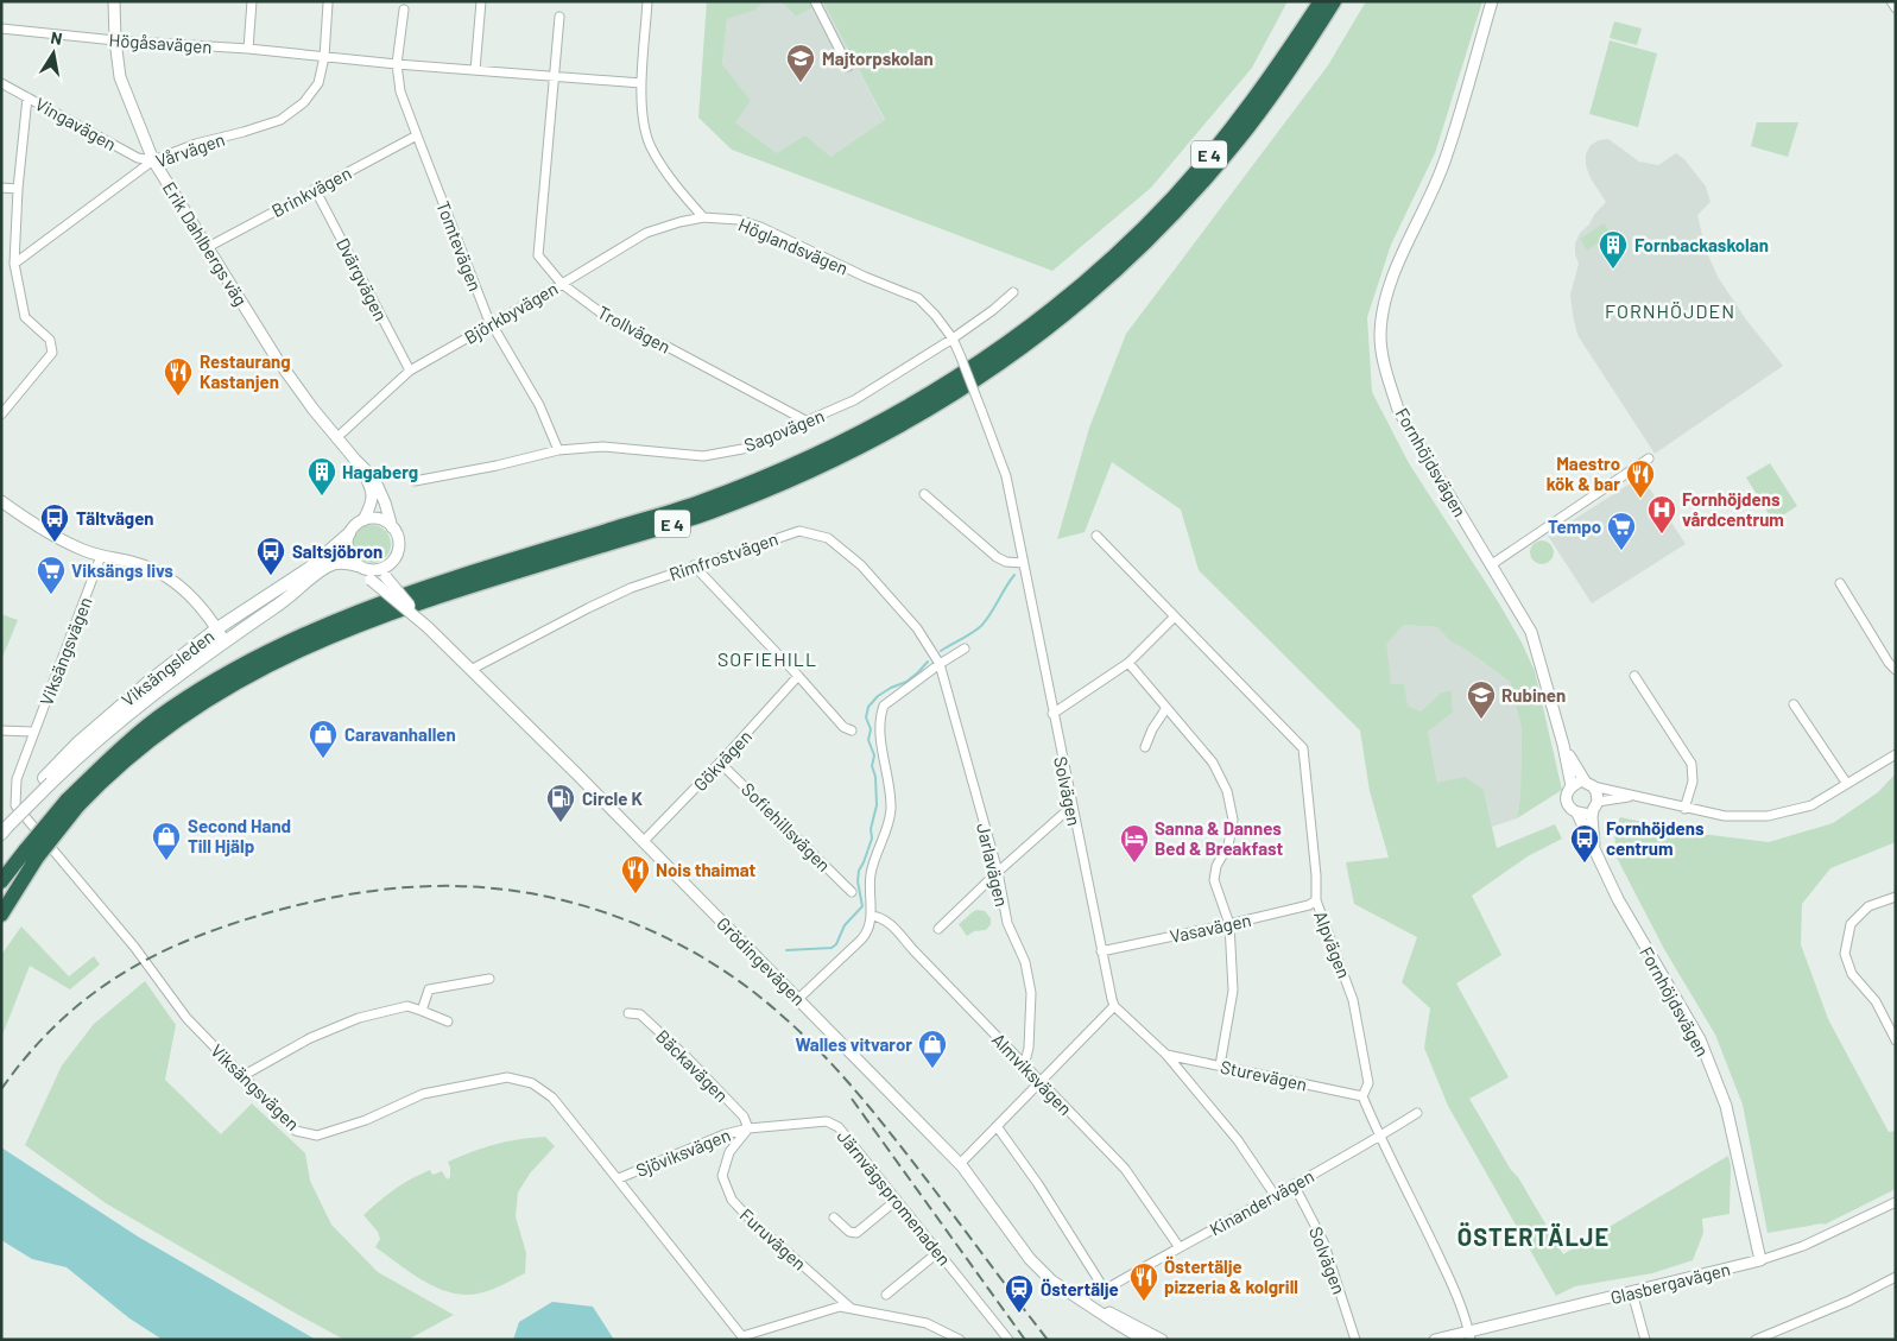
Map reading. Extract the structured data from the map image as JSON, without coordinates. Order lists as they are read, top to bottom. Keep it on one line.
{"streets":{"highway":["E 4"],"main road":["Viksängsleden"],"street":["Högåsavägen","Vingavägen","Vårvägen","Brinkvägen","Erik Dahlbergs väg","Tomtevägen","Höglandsvägen","Dvärgvägen","Björkbyvägen","Trollvägen","Sagovägen","Fornhöjdsvägen","Rimfrostvägen","Viksängsvägen","Gökvägen","Solvägen","Sofiehillsvägen","Jarlavägen","Vasavägen","Alpvägen","Grödingevägen","Bäckavägen","Almviksvägen","Sturevägen","Sjöviksvägen","Järnvägspromenaden","Kinandervägen","Furuvägen","Glasbergavägen"]},"crossings":[["Högåsavägen","Vårvägen"],["Högåsavägen","Erik Dahlbergs väg"],["Högåsavägen","Tomtevägen"],["Högåsavägen","Trollvägen"],["Vingavägen","Vårvägen"],["Vingavägen","Erik Dahlbergs väg"],["Vårvägen","Erik Dahlbergs väg"],["Brinkvägen","Erik Dahlbergs väg"],["Brinkvägen","Tomtevägen"],["Brinkvägen","Dvärgvägen"],["Erik Dahlbergs väg","Björkbyvägen"],["Erik Dahlbergs väg","Viksängsleden"],["Erik Dahlbergs väg","Grödingevägen"],["Tomtevägen","Björkbyvägen"],["Tomtevägen","Sagovägen"],["Höglandsvägen","Björkbyvägen"],["Höglandsvägen","Sagovägen"],["Höglandsvägen","Solvägen"],["Dvärgvägen","Björkbyvägen"],["Björkbyvägen","Trollvägen"],["Trollvägen","Sagovägen"],["Sagovägen","Solvägen"],["Fornhöjdsvägen","Glasbergavägen"],["Rimfrostvägen","Jarlavägen"],["Rimfrostvägen","Grödingevägen"],["Viksängsvägen","Sjöviksvägen"],["Viksängsleden","Grödingevägen"],["Gökvägen","Sofiehillsvägen"],["Gökvägen","Grödingevägen"],["Solvägen","Vasavägen"],["Solvägen","Kinandervägen"],["Jarlavägen","Almviksvägen"],["Vasavägen","Alpvägen"],["Alpvägen","Sturevägen"],["Alpvägen","Kinandervägen"],["Alpvägen","Glasbergavägen"],["Bäckavägen","Sjöviksvägen"],["Bäckavägen","Järnvägspromenaden"],["Bäckavägen","Furuvägen"],["Almviksvägen","Kinandervägen"],["Sjöviksvägen","Järnvägspromenaden"],["Sjöviksvägen","Furuvägen"],["Järnvägspromenaden","Furuvägen"]],"districts":["FORNHÖJDEN","SOFIEHILL","ÖSTERTÄLJE"],"places":{"school or university":["Majtorpskolan","Rubinen"],"building":["Fornbackaskolan","Hagaberg"],"restaurant":["Restaurang Kastanjen","Maestro kök & bar","Nois thaimat","Östertälje pizzeria & kolgrill"],"hospital":["Fornhöjdens vårdcentrum"],"bus stop":["Tältvägen","Saltsjöbron","Fornhöjdens centrum"],"supermarket":["Tempo","Viksängs livs"],"shop":["Caravanhallen","Second Hand Till Hjälp","Walles vitvaror"],"fuel station":["Circle K"],"hotel":["Sanna & Dannes Bed & Breakfast"],"station":["Östertälje"]},"north":"top"}
